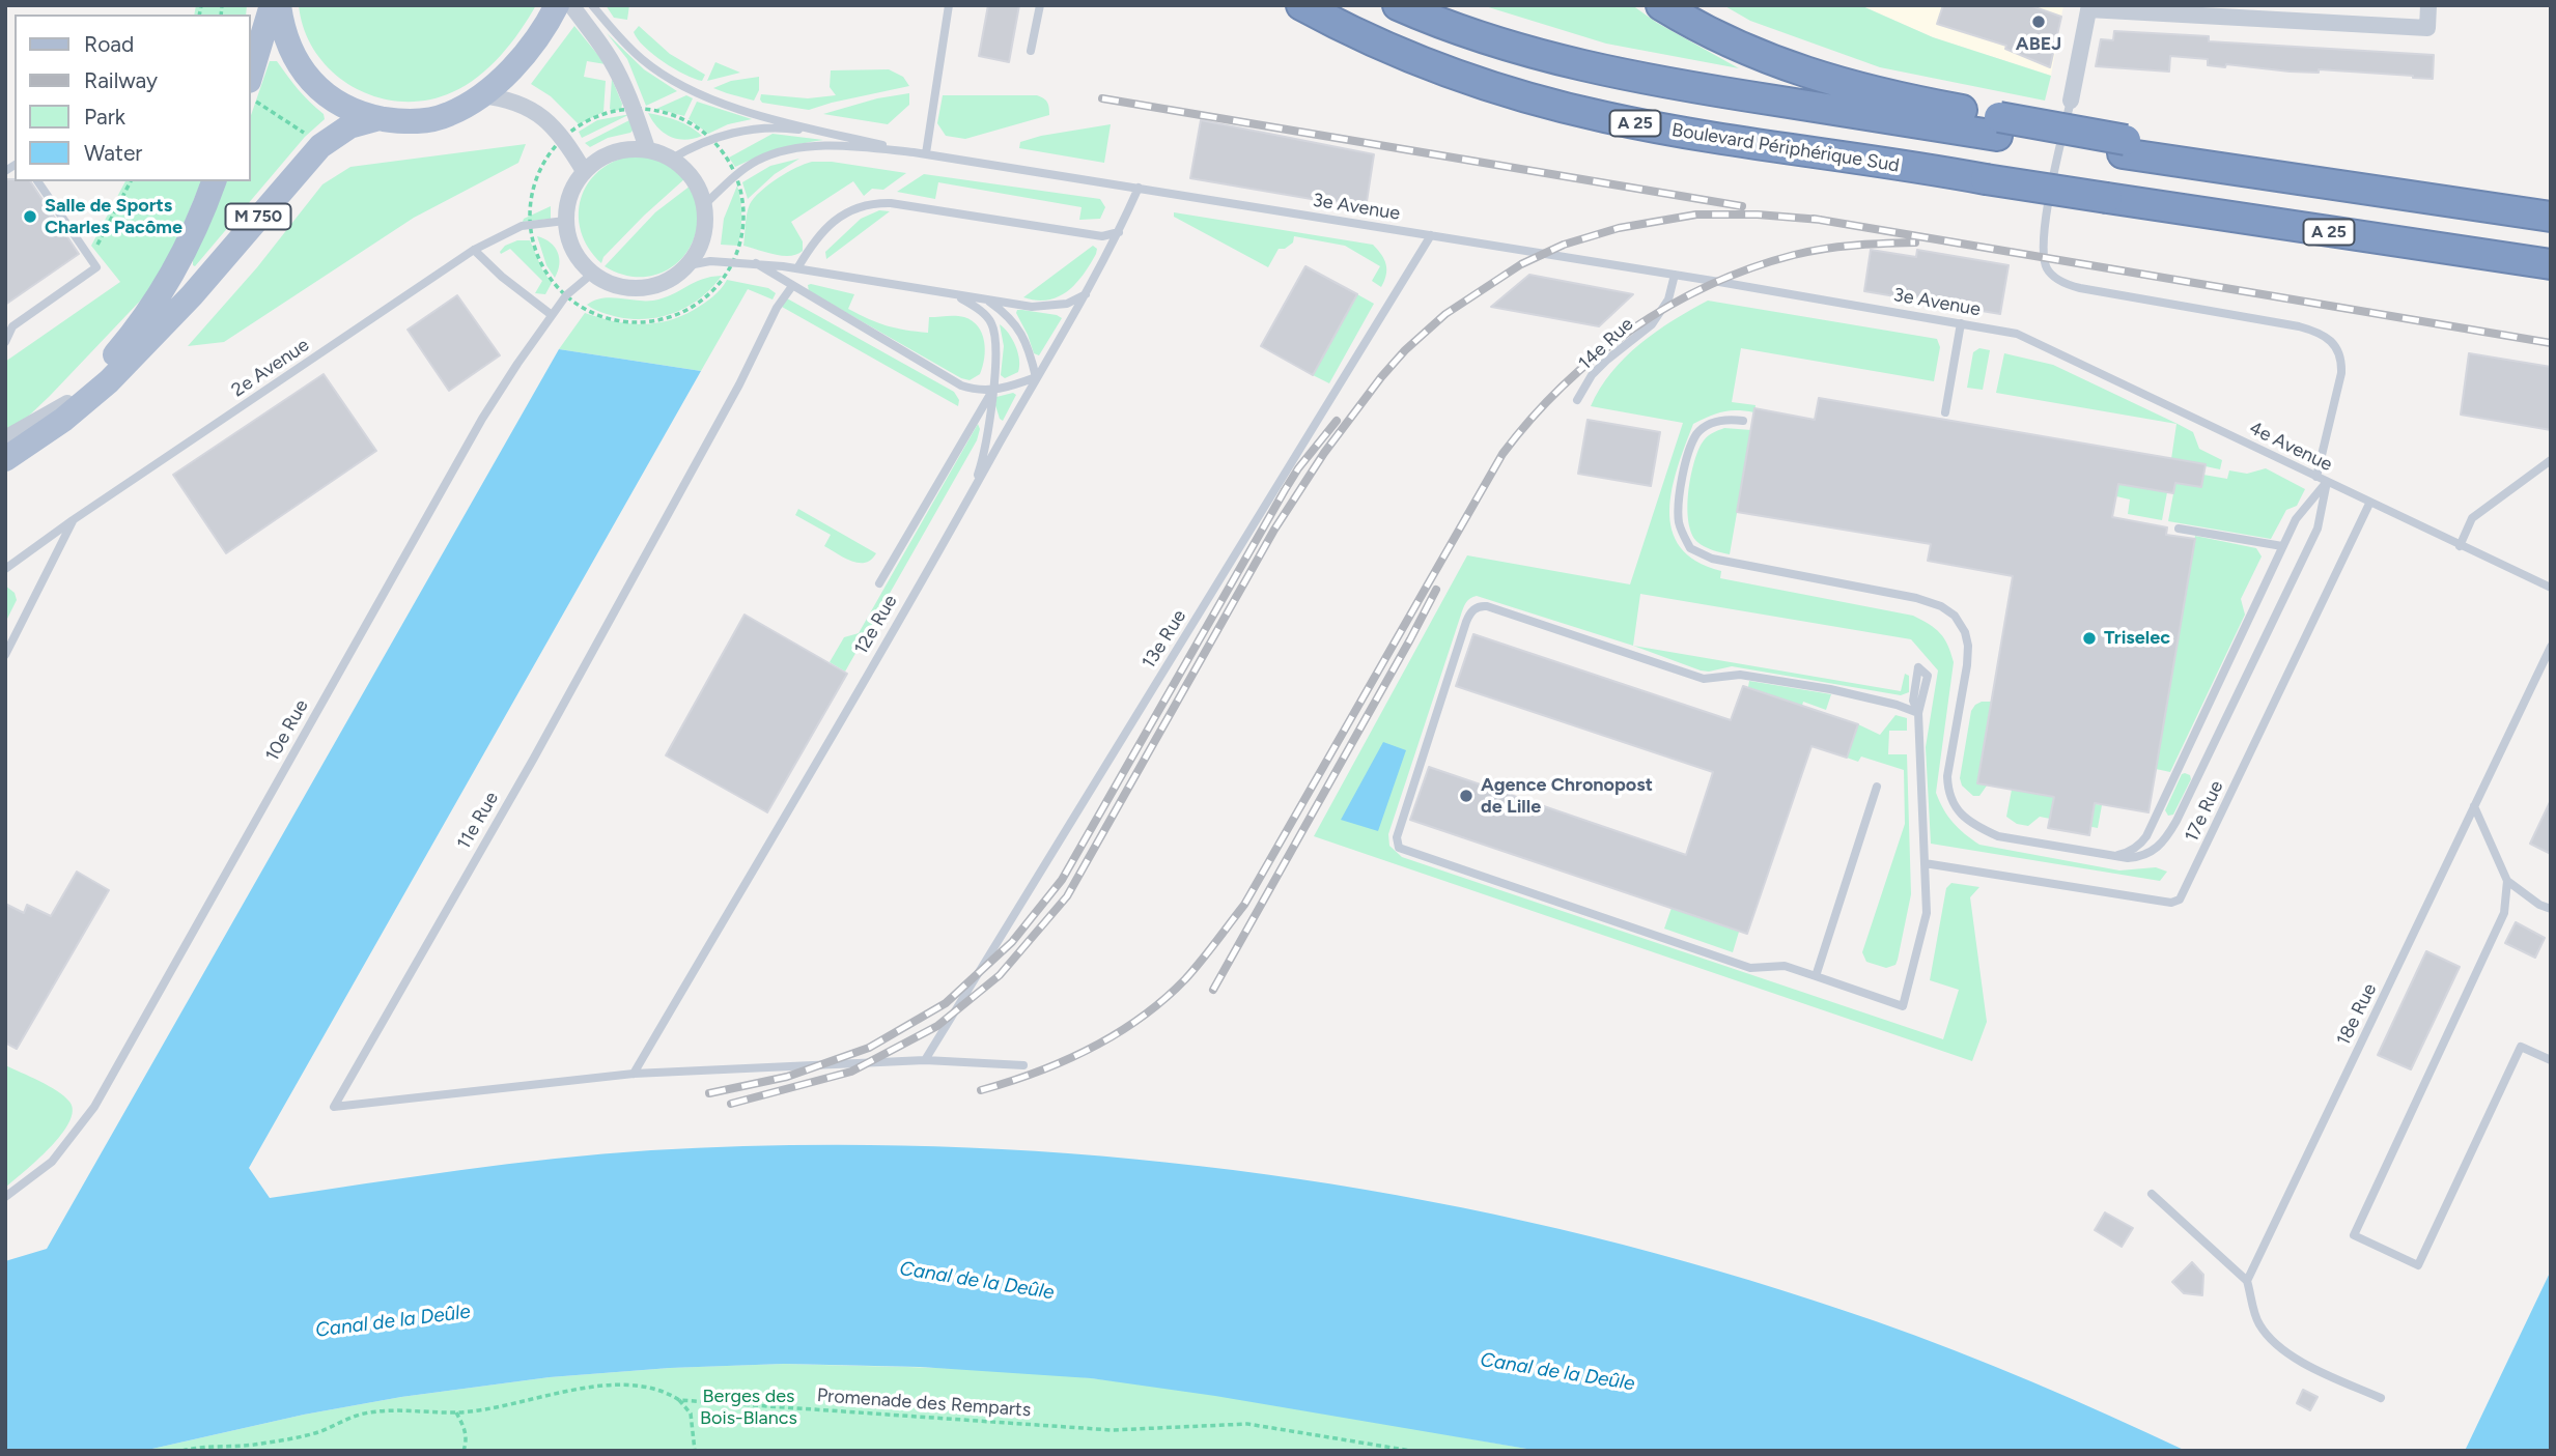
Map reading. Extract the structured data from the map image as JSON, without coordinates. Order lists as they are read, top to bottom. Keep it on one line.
{"streets":{"highway":["A 25","Boulevard Périphérique Sud"],"main road":["M 750"],"lane":["3e Avenue","14e Rue","2e Avenue","4e Avenue","12e Rue","13e Rue","10e Rue","17e Rue","11e Rue","18e Rue"],"path":["Promenade des Remparts"]},"crossings":[["3e Avenue","14e Rue"],["3e Avenue","2e Avenue"],["3e Avenue","4e Avenue"],["3e Avenue","12e Rue"],["3e Avenue","13e Rue"],["3e Avenue","10e Rue"],["2e Avenue","10e Rue"],["4e Avenue","17e Rue"],["12e Rue","11e Rue"]],"water":["Canal de la Deûle"],"parks":["Berges des Bois-Blancs"],"places":["ABEJ","Salle de Sports Charles Pacôme","Triselec","Agence Chronopost de Lille"],"legend":["Road","Railway","Park","Water"]}
